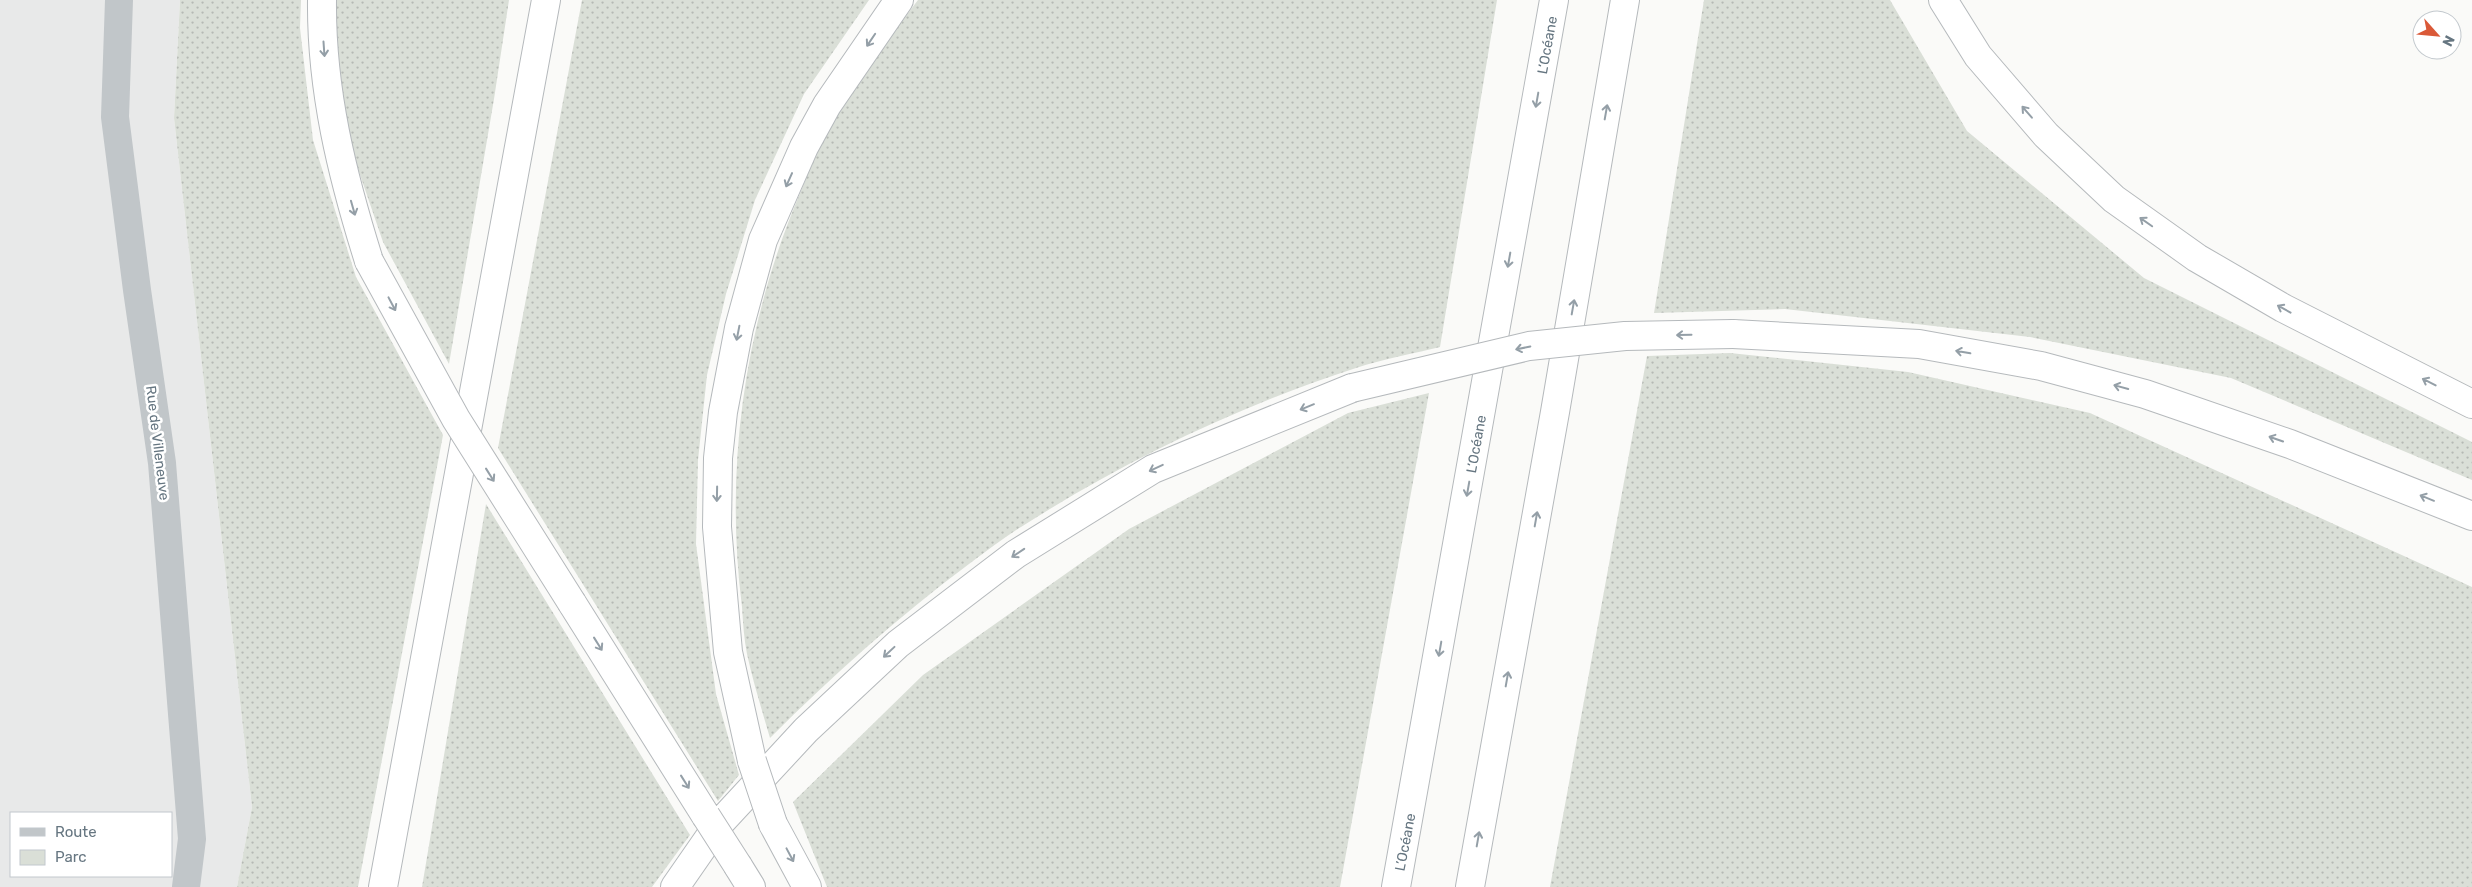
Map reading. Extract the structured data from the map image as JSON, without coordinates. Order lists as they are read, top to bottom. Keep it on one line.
{"streets":{"highway":["L’Océane"],"street":["Rue de Villeneuve"]},"legend":["Route","Parc"],"north":"bottom right"}
